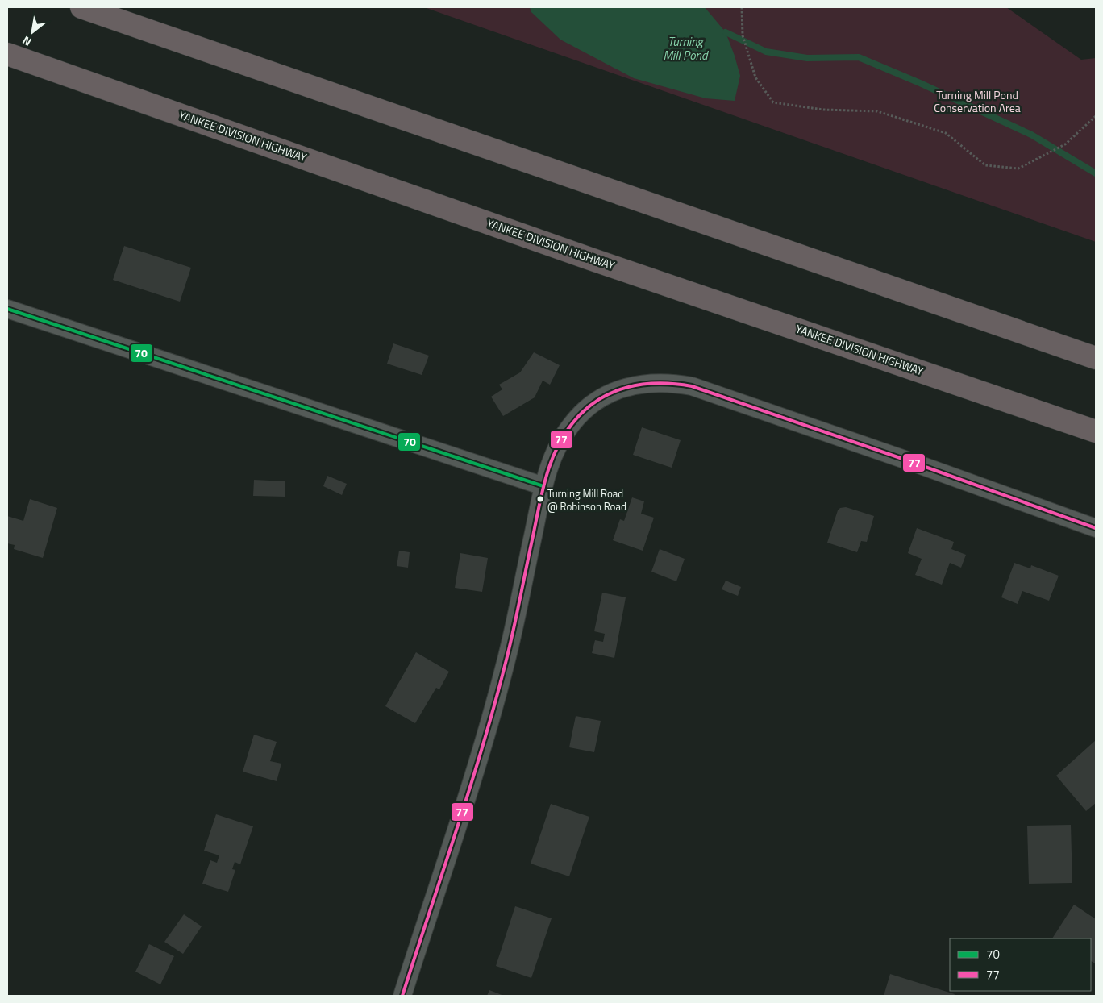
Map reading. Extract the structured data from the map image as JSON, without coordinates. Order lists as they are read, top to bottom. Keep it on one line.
{"streets":{"highway":["YANKEE DIVISION HIGHWAY"]},"water":["Turning Mill Pond"],"parks":["Turning Mill Pond Conservation Area"],"places":["Turning Mill Road @ Robinson Road"],"lines":["transit line 70","transit line 77"],"legend":["70","77"],"north":"bottom left"}
